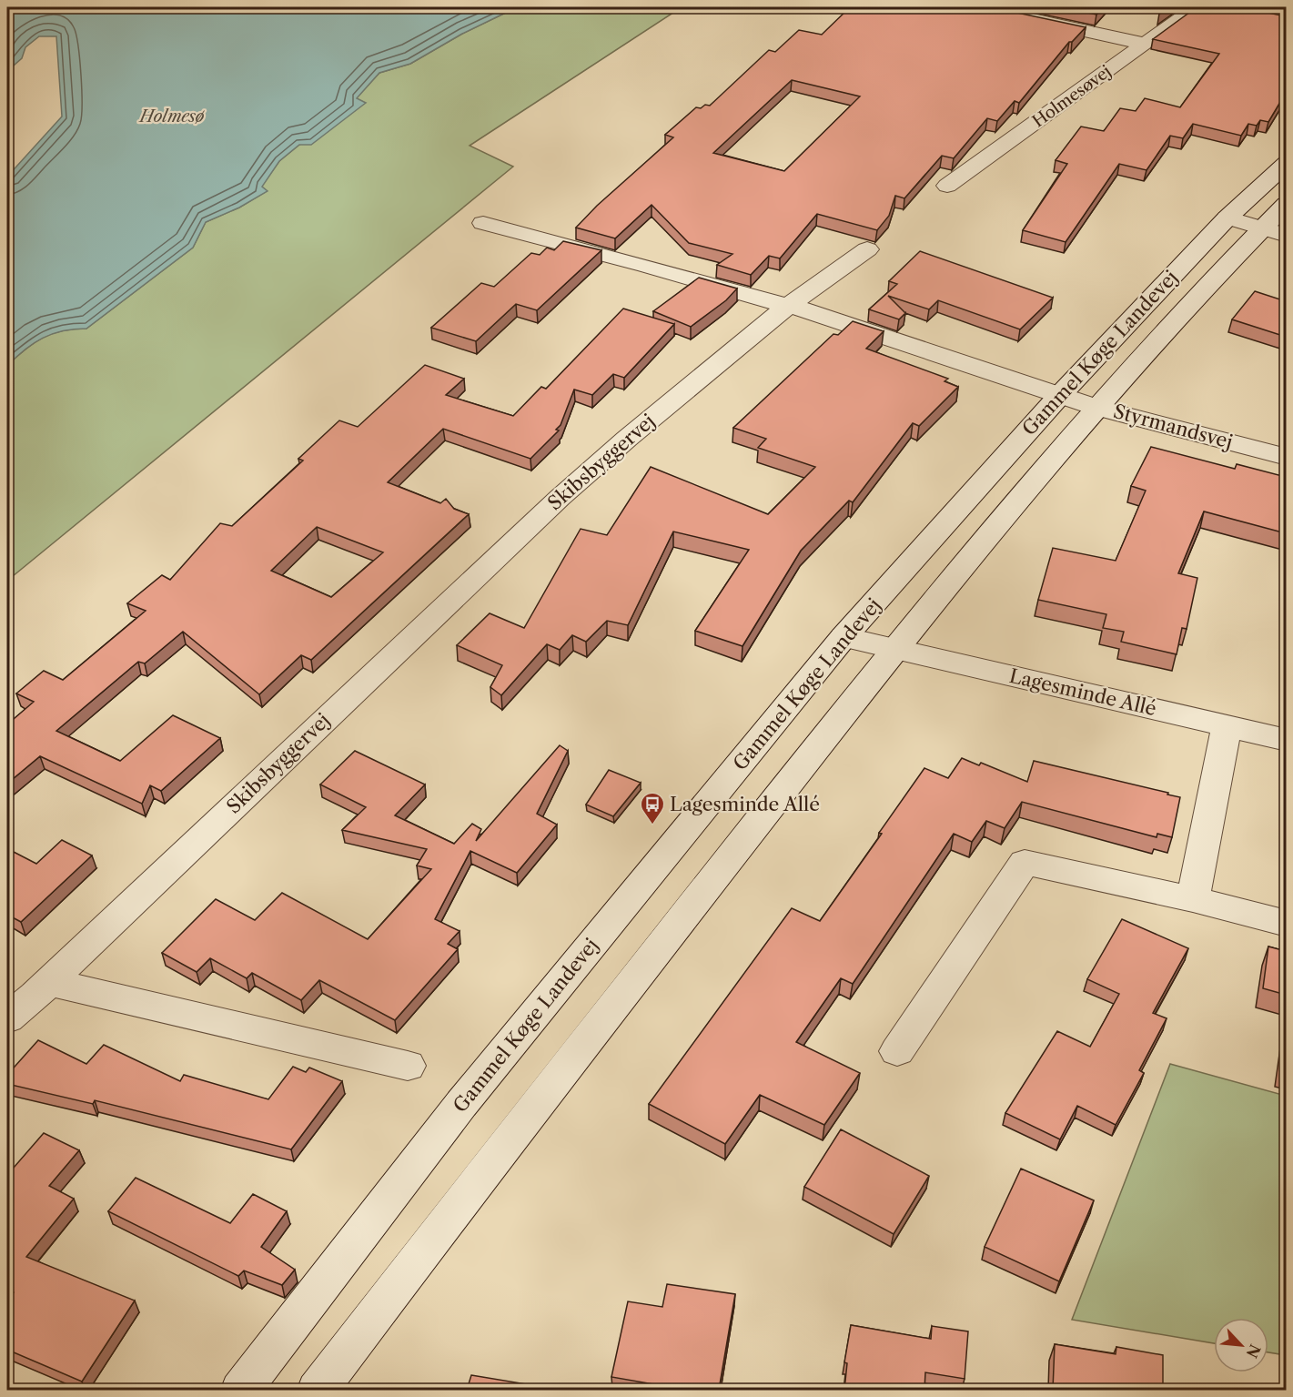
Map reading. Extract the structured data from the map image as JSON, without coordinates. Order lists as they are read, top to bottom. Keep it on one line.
{"streets":{"street":["Holmesøvej","Gammel Køge Landevej","Styrmandsvej","Skibsbyggervej","Lagesminde Allé"]},"crossings":[["Gammel Køge Landevej","Styrmandsvej"],["Gammel Køge Landevej","Lagesminde Allé"]],"water":["Holmesø"],"places":{"bus stop":["Lagesminde Allé"]},"north":"bottom right"}
